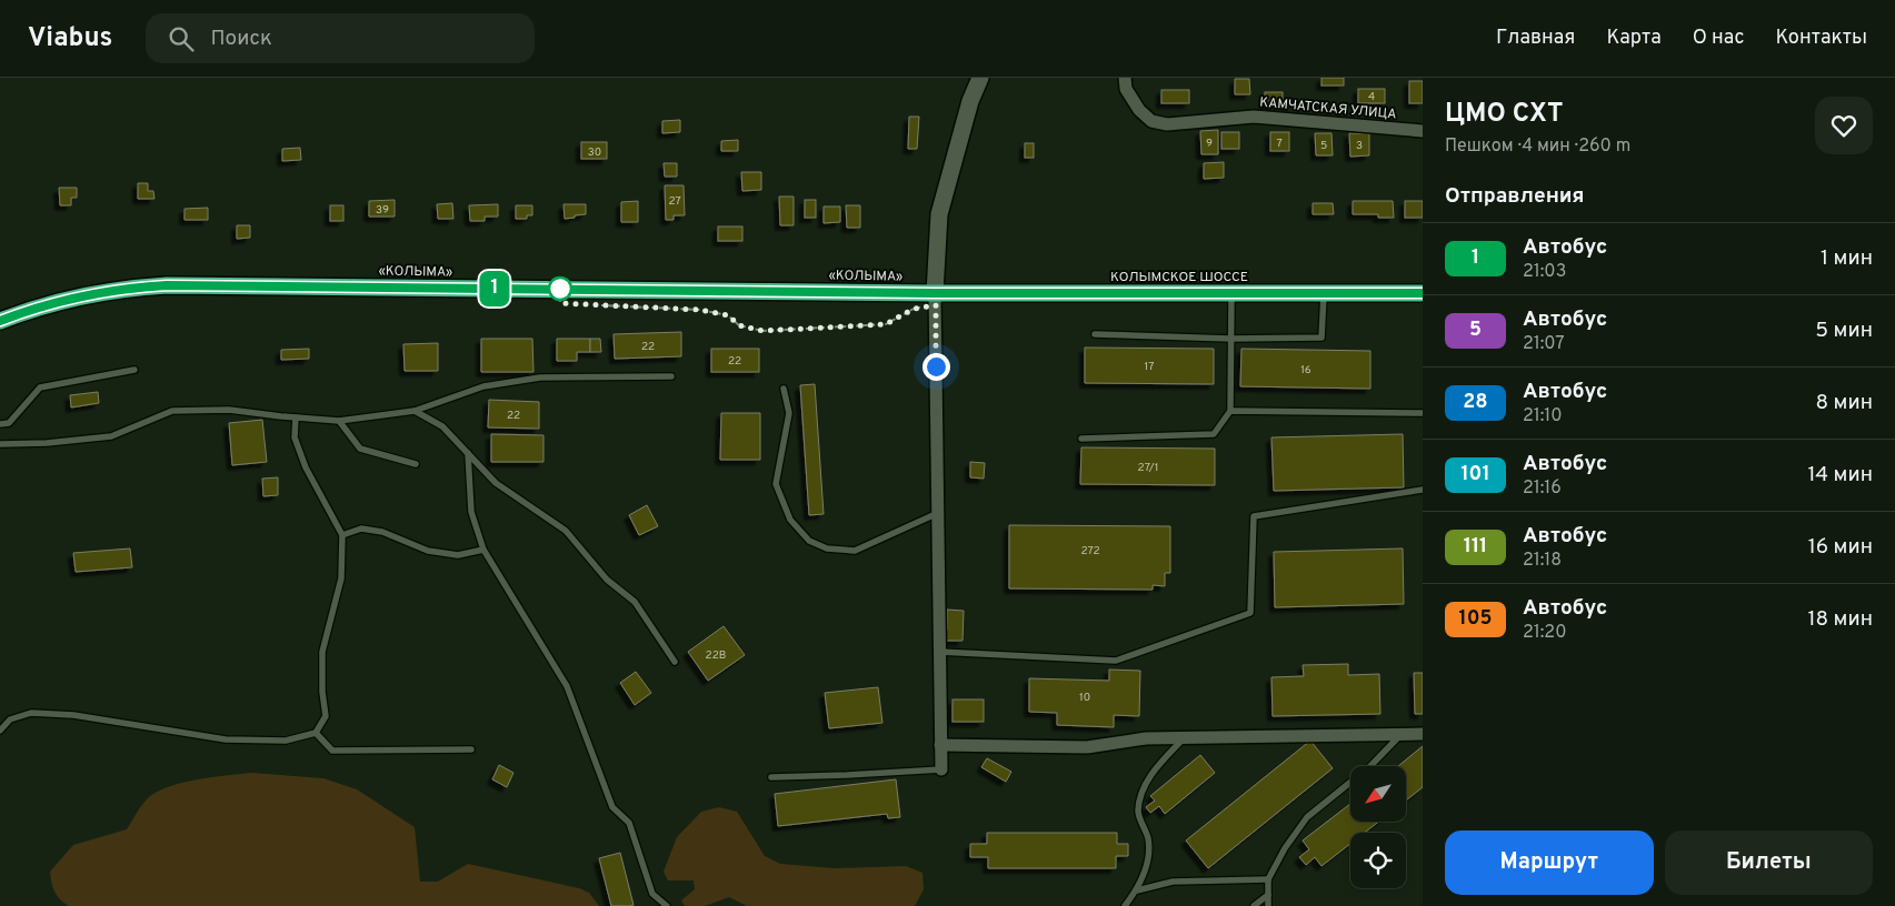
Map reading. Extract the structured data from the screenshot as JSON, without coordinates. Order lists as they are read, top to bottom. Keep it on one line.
{"streets":{"highway":["«КОЛЫМА»","КОЛЫМСКОЕ ШОССЕ"],"street":["КАМЧАТСКАЯ УЛИЦА"]},"crossings":[["«КОЛЫМА»","КОЛЫМСКОЕ ШОССЕ"]],"lines":["bus line 1"],"house_numbers":["4","9","7","5","3","30","27","39","22","22","17","16","22","27/1","272","22В","10"],"north":"bottom left","page":{"header":"Viabus","search":"Поиск","nav":["Главная","Карта","О нас","Контакты"],"on_map":"1","heading":[["ЦМО СХТ","Пешком · 4 мин · 260 m"],"Отправления"],"list":[{"mark":"1","name":"Автобус","note":"21:03","value":"1 мин"},{"mark":"5","name":"Автобус","note":"21:07","value":"5 мин"},{"mark":"28","name":"Автобус","note":"21:10","value":"8 мин"},{"mark":"101","name":"Автобус","note":"21:16","value":"14 мин"},{"mark":"111","name":"Автобус","note":"21:18","value":"16 мин"},{"mark":"105","name":"Автобус","note":"21:20","value":"18 мин"}],"buttons":["Маршрут","Билеты"]}}
